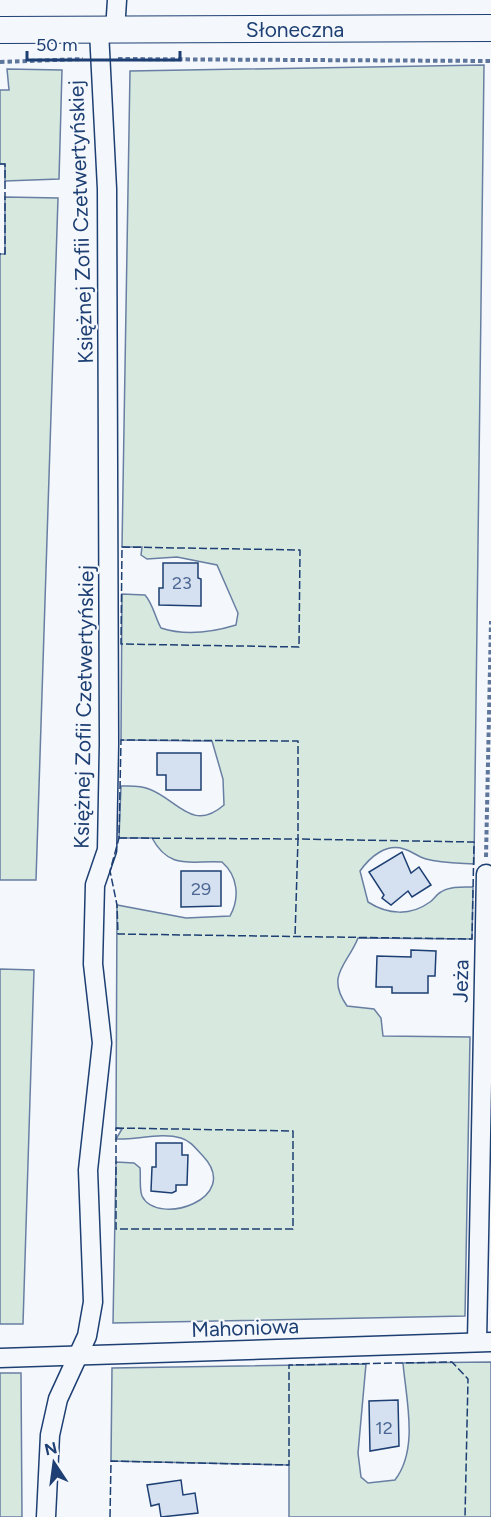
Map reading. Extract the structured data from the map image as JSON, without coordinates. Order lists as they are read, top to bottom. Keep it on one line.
{"streets":{"main road":["Słoneczna"],"street":["Księżnej Zofii Czetwertyńskiej","Jeża","Mahoniowa"]},"crossings":[["Słoneczna","Księżnej Zofii Czetwertyńskiej"],["Księżnej Zofii Czetwertyńskiej","Mahoniowa"],["Jeża","Mahoniowa"]],"house_numbers":["23","29","12"],"scale_bar":"50 m","north":"top"}
